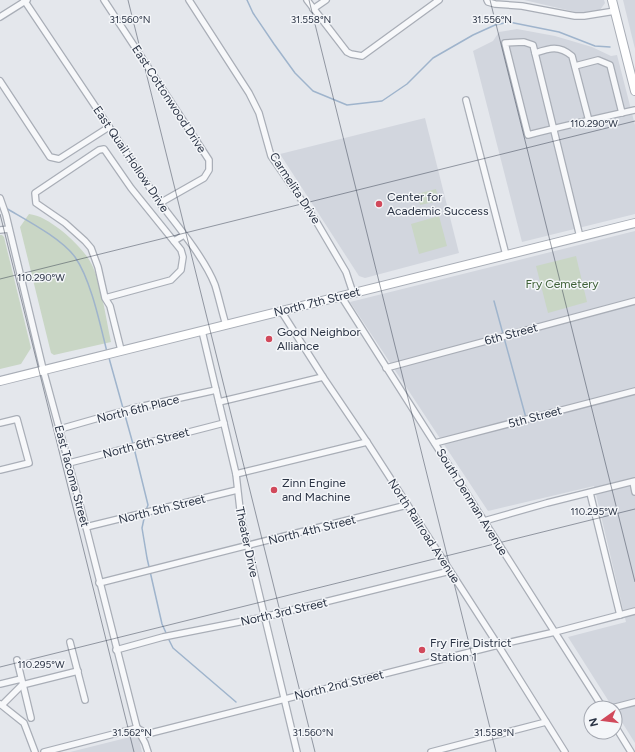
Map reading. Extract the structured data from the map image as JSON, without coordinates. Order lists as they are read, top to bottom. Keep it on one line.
{"streets":{"main road":["North 7th Street"],"street":["East Cottonwood Drive","East Quail Hollow Drive","Carmelita Drive","6th Street","North 6th Place","5th Street","North 6th Street","East Tacoma Street","South Denman Avenue","North 5th Street","North 4th Street","North Railroad Avenue","Theater Drive","North 3rd Street","North 2nd Street"]},"crossings":[["East Cottonwood Drive","East Quail Hollow Drive"],["East Quail Hollow Drive","North 7th Street"],["Carmelita Drive","North 7th Street"],["North 7th Street","East Tacoma Street"],["North 7th Street","South Denman Avenue"],["North 7th Street","North Railroad Avenue"],["North 7th Street","Theater Drive"],["6th Street","South Denman Avenue"],["North 6th Place","East Tacoma Street"],["North 6th Place","Theater Drive"],["5th Street","South Denman Avenue"],["North 6th Street","East Tacoma Street"],["North 6th Street","Theater Drive"],["East Tacoma Street","North 5th Street"],["East Tacoma Street","North 4th Street"],["East Tacoma Street","North 3rd Street"],["East Tacoma Street","North 2nd Street"],["South Denman Avenue","North 2nd Street"],["North 5th Street","Theater Drive"],["North 4th Street","North Railroad Avenue"],["North 4th Street","Theater Drive"],["North Railroad Avenue","North 3rd Street"],["North Railroad Avenue","North 2nd Street"],["Theater Drive","North 3rd Street"],["Theater Drive","North 2nd Street"]],"parks":["Fry Cemetery"],"places":["Center for Academic Success","Good Neighbor Alliance","Zinn Engine and Machine","Fry Fire District Station 1"],"north":"left","coordinates":["31.556°N","31.560°N","31.558°N","110.290°W","110.295°W","31.562°N"]}
